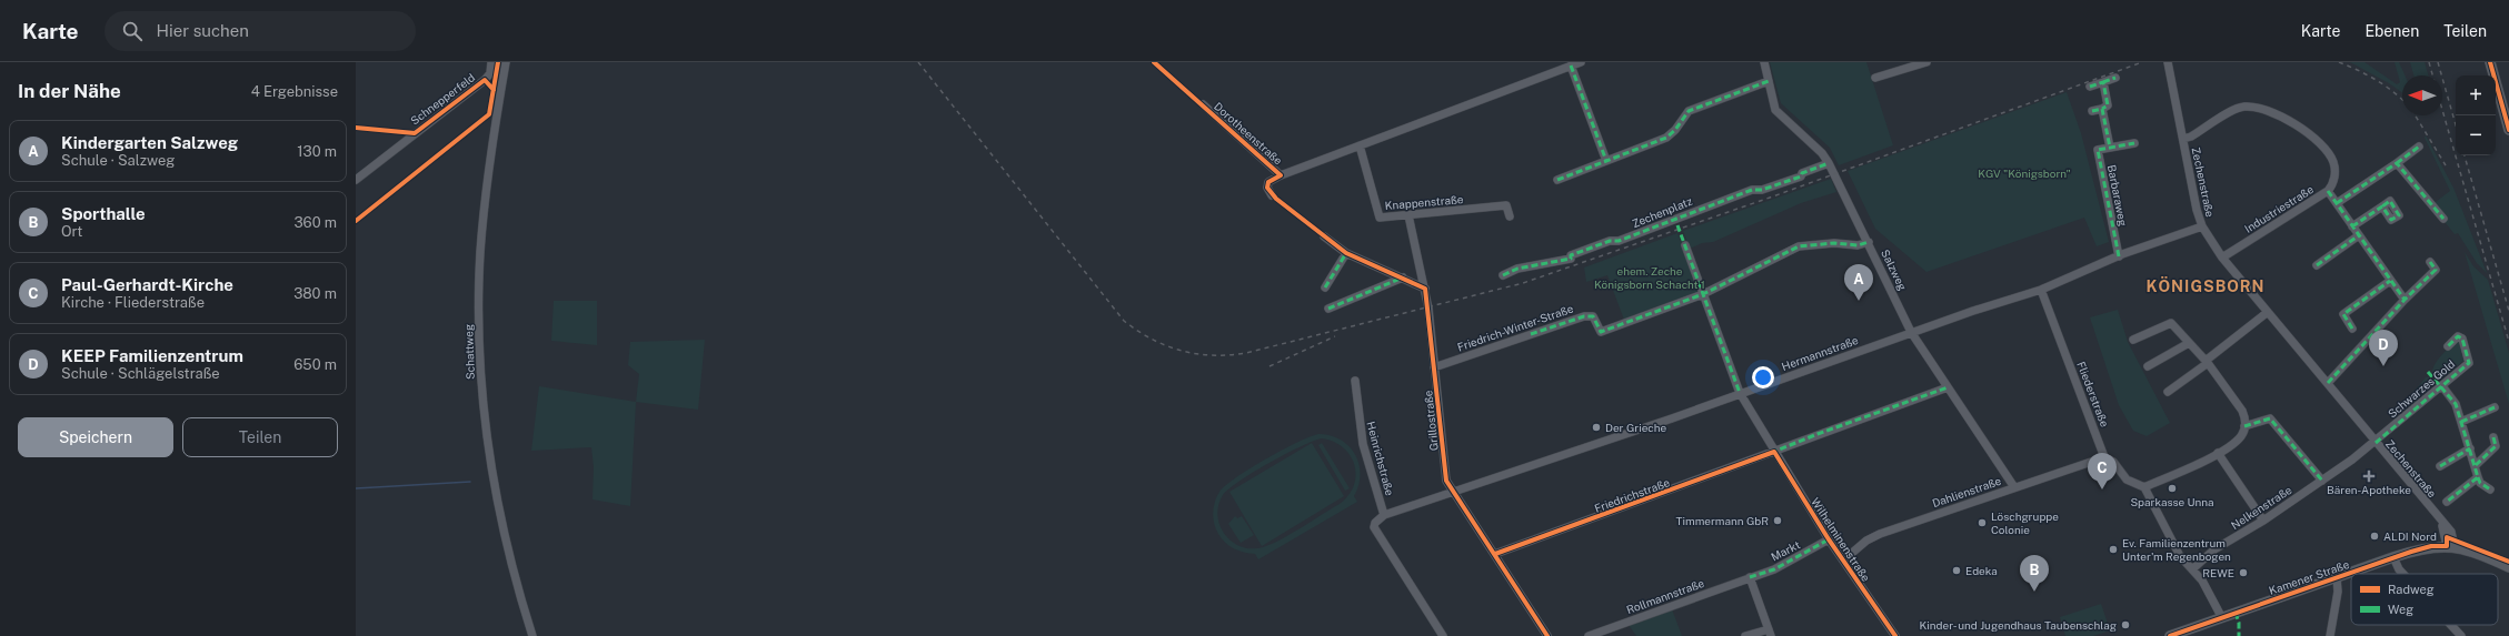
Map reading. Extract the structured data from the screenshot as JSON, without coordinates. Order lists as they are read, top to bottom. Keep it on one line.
{"streets":{"main road":["Kamener Straße"],"street":["Schnepperfeld","Dorotheenstraße","Zechenstraße","Barbaraweg","Knappenstraße","Industriestraße","Zechenplatz","Salzweg","Friedrich-Winter-Straße","Schattweg","Hermannstraße","Schwarzes Gold","Fliederstraße","Grillostraße","Heinrichstraße","Dahlienstraße","Friedrichstraße","Nelkenstraße","Wilhelminenstraße","Markt","Rollmannstraße"]},"crossings":[["Dorotheenstraße","Knappenstraße"],["Zechenstraße","Industriestraße"],["Zechenstraße","Hermannstraße"],["Zechenstraße","Schwarzes Gold"],["Zechenstraße","Nelkenstraße"],["Zechenstraße","Kamener Straße"],["Barbaraweg","Hermannstraße"],["Knappenstraße","Grillostraße"],["Zechenplatz","Salzweg"],["Salzweg","Friedrich-Winter-Straße"],["Salzweg","Hermannstraße"],["Salzweg","Dahlienstraße"],["Salzweg","Friedrichstraße"],["Friedrich-Winter-Straße","Grillostraße"],["Friedrich-Winter-Straße","Wilhelminenstraße"],["Hermannstraße","Fliederstraße"],["Hermannstraße","Grillostraße"],["Hermannstraße","Heinrichstraße"],["Hermannstraße","Wilhelminenstraße"],["Schwarzes Gold","Nelkenstraße"],["Fliederstraße","Dahlienstraße"],["Grillostraße","Friedrichstraße"],["Dahlienstraße","Wilhelminenstraße"],["Friedrichstraße","Wilhelminenstraße"],["Wilhelminenstraße","Markt"],["Markt","Rollmannstraße"]],"districts":["KÖNIGSBORN"],"parks":["KGV \"Königsborn\"","ehem. Zeche Königsborn Schacht 1"],"places":{"other":["Der Grieche","Sparkasse Unna","Timmermann GbR","Löschgruppe Colonie","ALDI Nord","Ev. Familienzentrum Unter'm Regenbogen","Edeka","REWE","Kinder- und Jugendhaus Taubenschlag"],"health":["Bären-Apotheke"]},"legend":["Radweg","Weg"],"north":"left","page":{"header":"Karte","search":"Hier suchen","nav":["Karte","Ebenen","Teilen"],"heading":["In der Nähe","4 Ergebnisse"],"map_buttons":["+","−"],"list":[{"mark":"A","name":"Kindergarten Salzweg","note":"Schule · Salzweg","value":"130 m"},{"mark":"B","name":"Sporthalle","note":"Ort","value":"360 m"},{"mark":"C","name":"Paul-Gerhardt-Kirche","note":"Kirche · Fliederstraße","value":"380 m"},{"mark":"D","name":"KEEP Familienzentrum","note":"Schule · Schlägelstraße","value":"650 m"}],"pins":["A","D","C","B"],"buttons":["Speichern","Teilen"]}}
